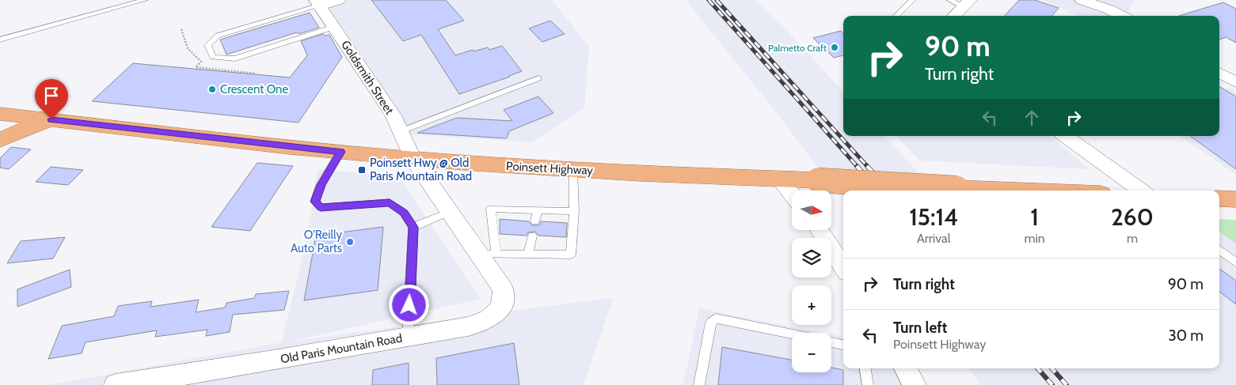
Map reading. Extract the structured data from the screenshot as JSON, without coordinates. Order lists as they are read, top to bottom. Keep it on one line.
{"streets":{"highway":["Poinsett Highway"],"street":["Goldsmith Street","Old Paris Mountain Road"]},"crossings":[["Goldsmith Street","Poinsett Highway"],["Goldsmith Street","Old Paris Mountain Road"],["Poinsett Highway","Old Paris Mountain Road"]],"places":{"other":["Palmetto Craft","Crescent One","O'Reilly Auto Parts"],"transit":["Poinsett Hwy @ Old Paris Mountain Road"]},"north":"right","page":{"turn":["90 m","Turn right"],"map_buttons":["+","−"],"eta":["15:14","Arrival","1","min","260","m"],"list":[{"name":"Turn right","value":"90 m"},{"name":"Turn left","note":"Poinsett Highway","value":"30 m"}]}}
